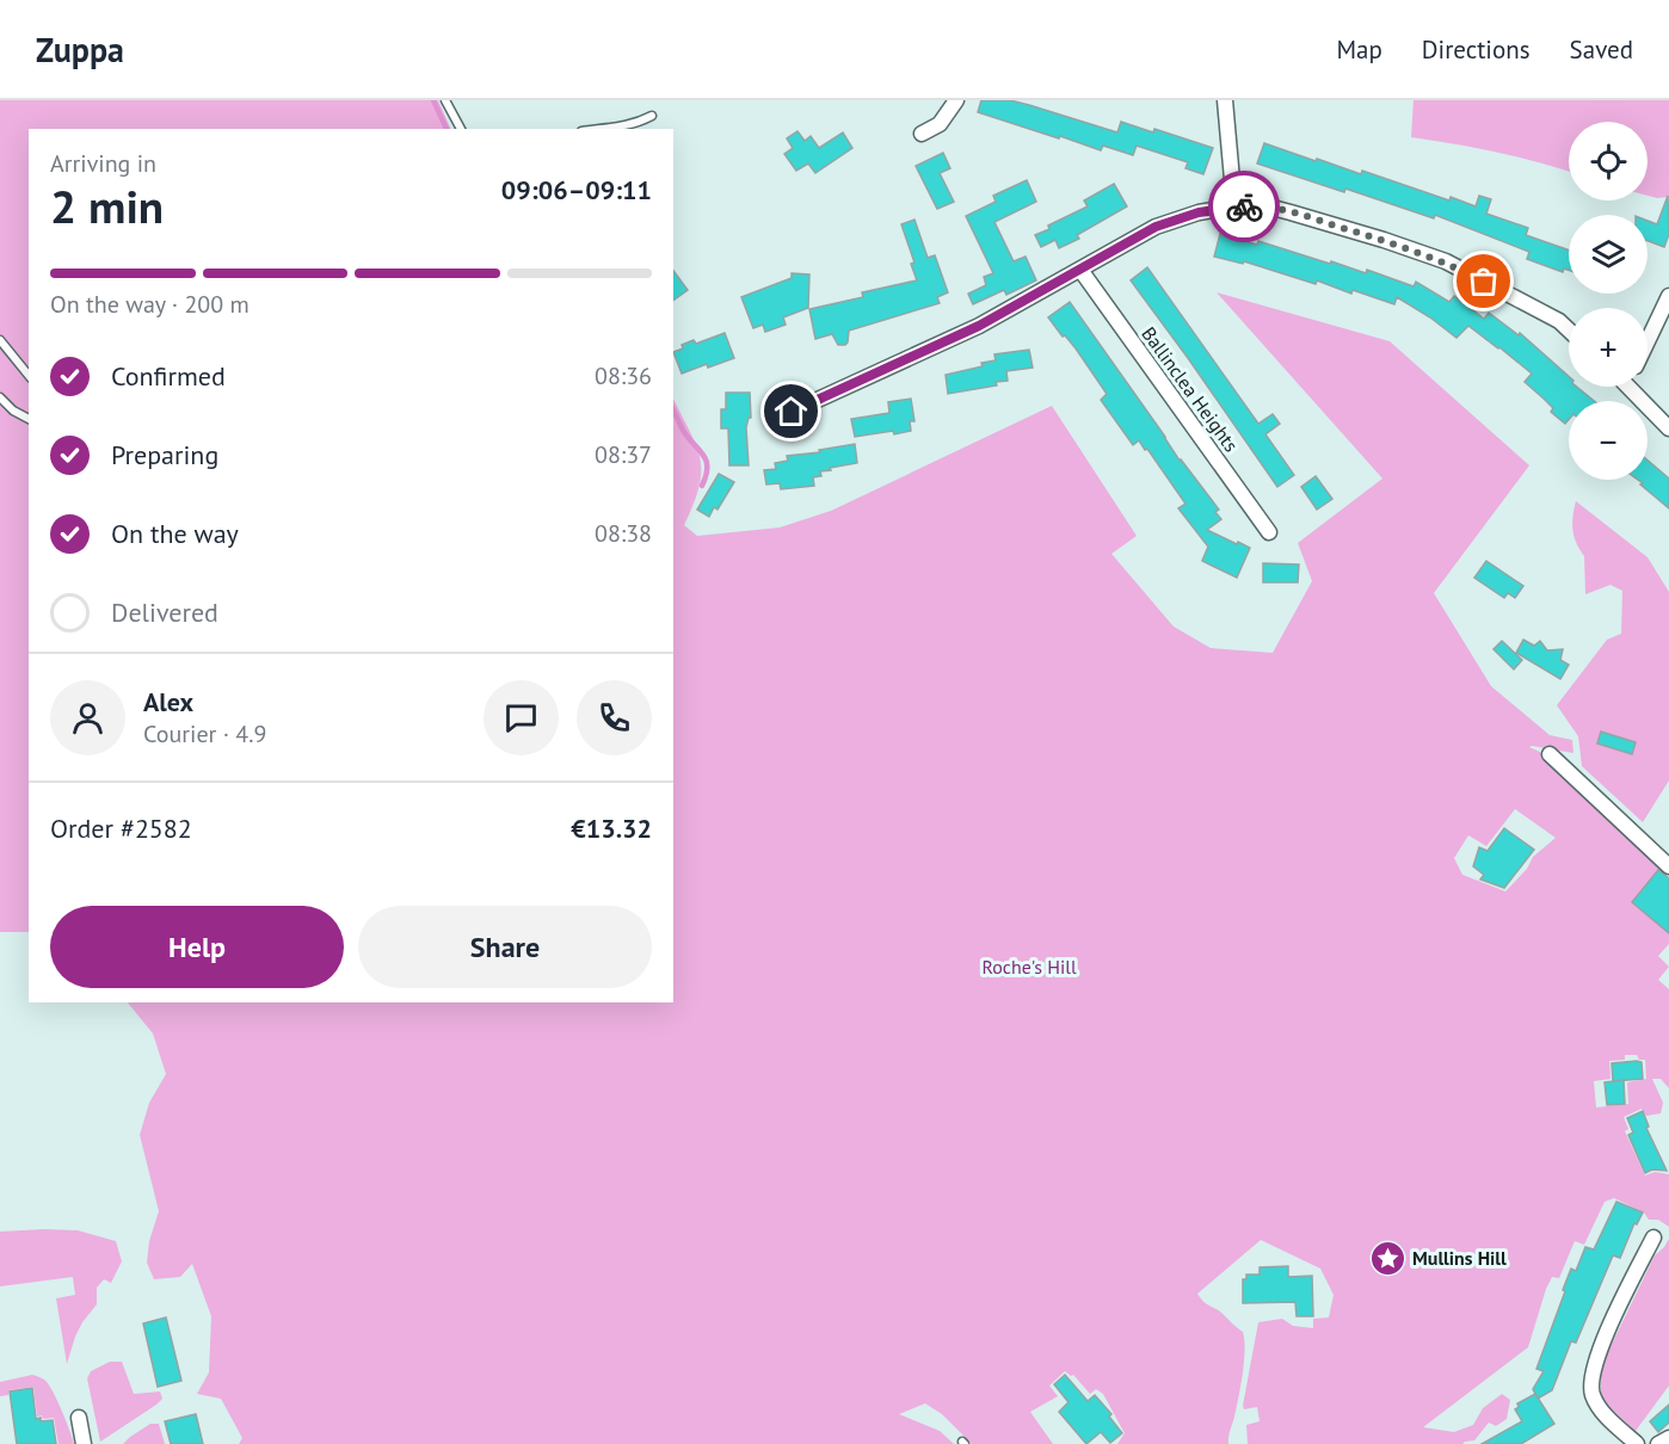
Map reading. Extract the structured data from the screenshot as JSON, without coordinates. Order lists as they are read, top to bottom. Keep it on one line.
{"streets":{"street":["Ballinclea Heights"]},"parks":["Roche's Hill"],"places":{"place":["Mullins Hill"]},"page":{"header":"Zuppa","nav":["Map","Directions","Saved"],"map_buttons":["+","−"],"heading":["2 min","Arriving in","09:06–09:11"],"panel":["Alex","Courier · 4.9","Order #2582","€13.32"],"bar":"On the way · 200 m","list":[["Confirmed","08:36"],["Preparing","08:37"],["On the way","08:38"],"Delivered"],"buttons":["Help","Share"]}}
